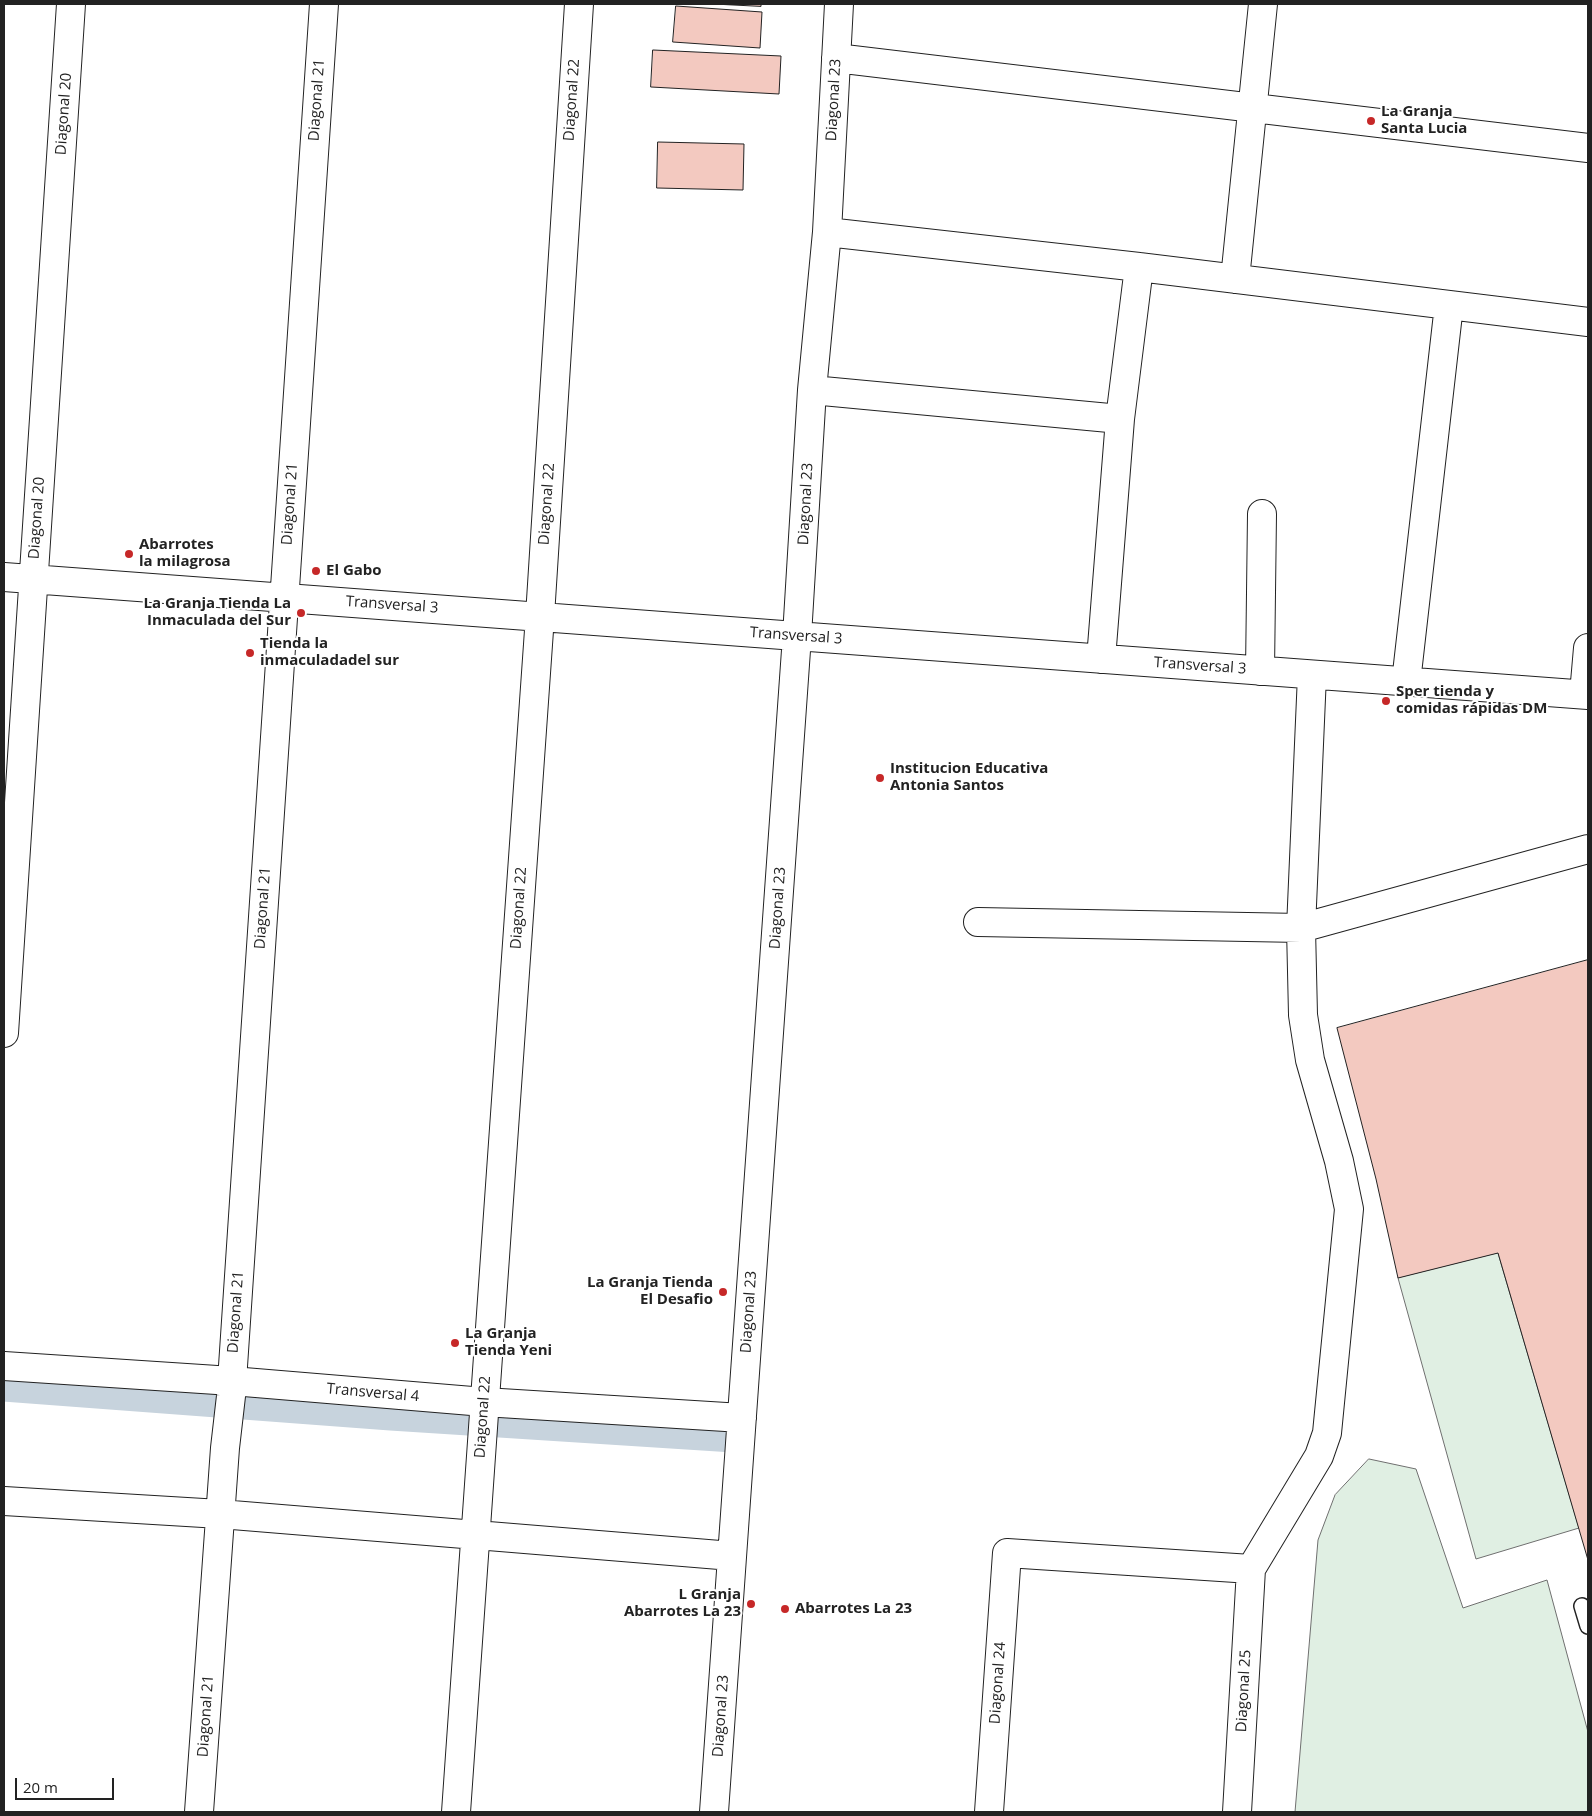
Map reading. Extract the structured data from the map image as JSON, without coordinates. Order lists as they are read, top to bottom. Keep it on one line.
{"streets":{"street":["Diagonal 21","Diagonal 22","Diagonal 23","Diagonal 20","Transversal 3","Transversal 4","Diagonal 24","Diagonal 25"]},"crossings":[["Diagonal 21","Transversal 3"],["Diagonal 21","Transversal 4"],["Diagonal 22","Transversal 3"],["Diagonal 22","Transversal 4"],["Diagonal 23","Transversal 3"],["Diagonal 23","Transversal 4"],["Diagonal 20","Transversal 3"],["Diagonal 24","Diagonal 25"]],"places":["La Granja Santa Lucia","Abarrotes la milagrosa","El Gabo","La Granja Tienda La Inmaculada del Sur","Tienda la inmaculadadel sur","Sper tienda y comidas rápidas DM","Institucion Educativa Antonia Santos","La Granja Tienda El Desafio","La Granja Tienda Yeni","L Granja Abarrotes La 23","Abarrotes La 23"],"scale_bar":"20 m"}
